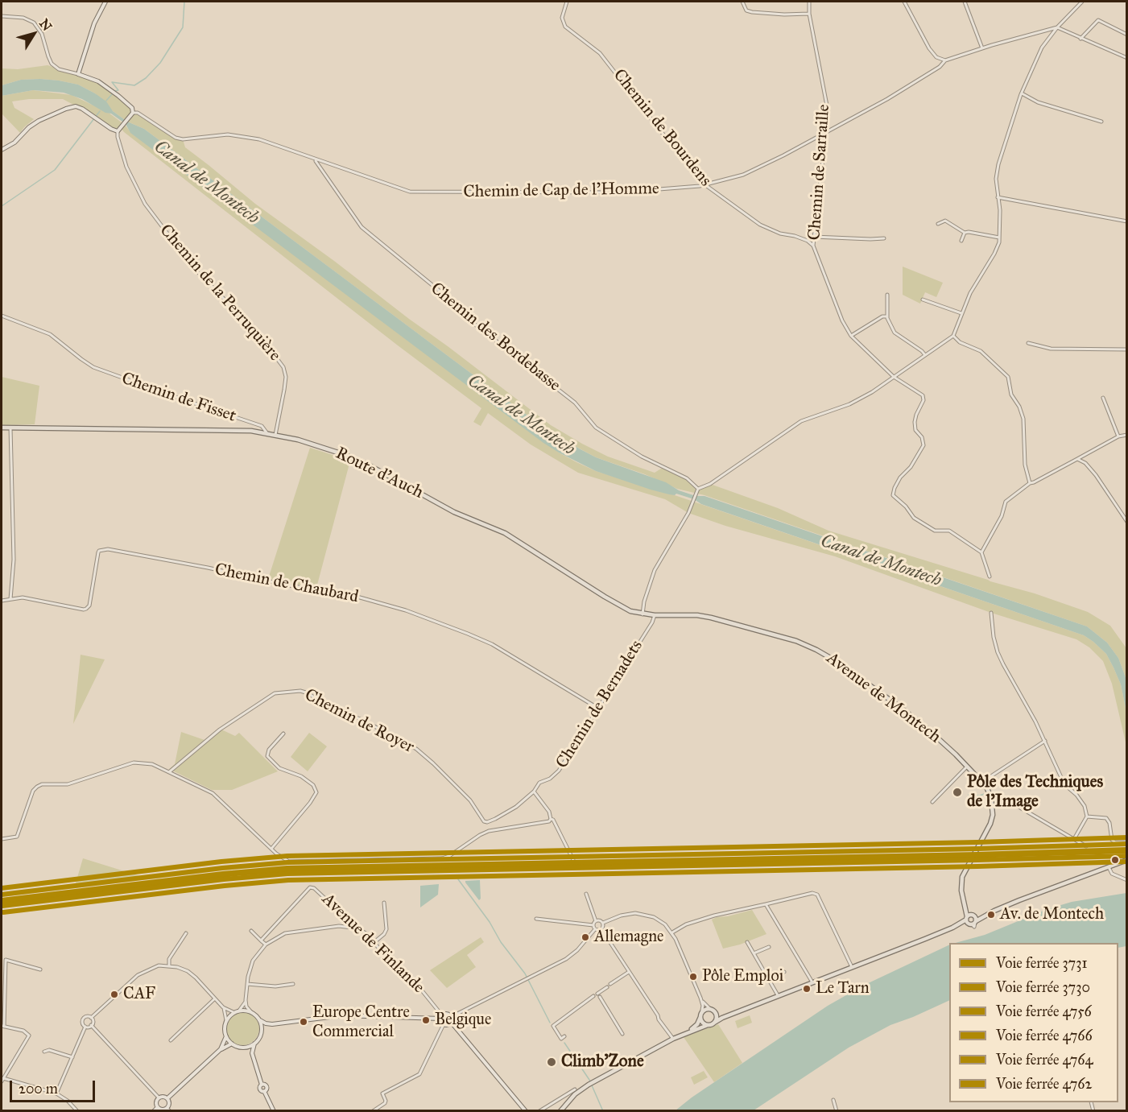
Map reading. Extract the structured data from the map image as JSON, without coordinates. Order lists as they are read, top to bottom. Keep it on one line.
{"streets":{"main road":["Route d'Auch","Avenue de Montech"],"street":["Chemin de Bourdens","Chemin de Sarraille","Chemin de Cap de l'Homme","Chemin de la Perruquière","Chemin des Bordebasse","Chemin de Fisset","Chemin de Chaubard","Chemin de Bernadets","Chemin de Royer","Avenue de Finlande"]},"crossings":[["Chemin de Bourdens","Chemin de Sarraille"],["Chemin de Bourdens","Chemin de Cap de l'Homme"],["Chemin de Sarraille","Chemin de Cap de l'Homme"],["Chemin de Cap de l'Homme","Chemin des Bordebasse"],["Chemin de la Perruquière","Route d'Auch"],["Chemin de Fisset","Route d'Auch"],["Route d'Auch","Avenue de Montech"],["Chemin de Chaubard","Chemin de Bernadets"],["Avenue de Montech","Chemin de Bernadets"],["Chemin de Bernadets","Chemin de Royer"]],"water":["Canal de Montech"],"places":["Pôle des Techniques de l'Image","Av. de Montech","Allemagne","Pôle Emploi","Le Tarn","CAF","Belgique","Europe Centre Commercial","Climb'Zone"],"lines":["rail line 4762","rail line 4766","rail line 3730","rail line 3731","rail line 4756","rail line 4764"],"legend":["Voie ferrée 3731","Voie ferrée 3730","Voie ferrée 4756","Voie ferrée 4766","Voie ferrée 4764","Voie ferrée 4762"],"scale_bar":"200 m","north":"top right"}
